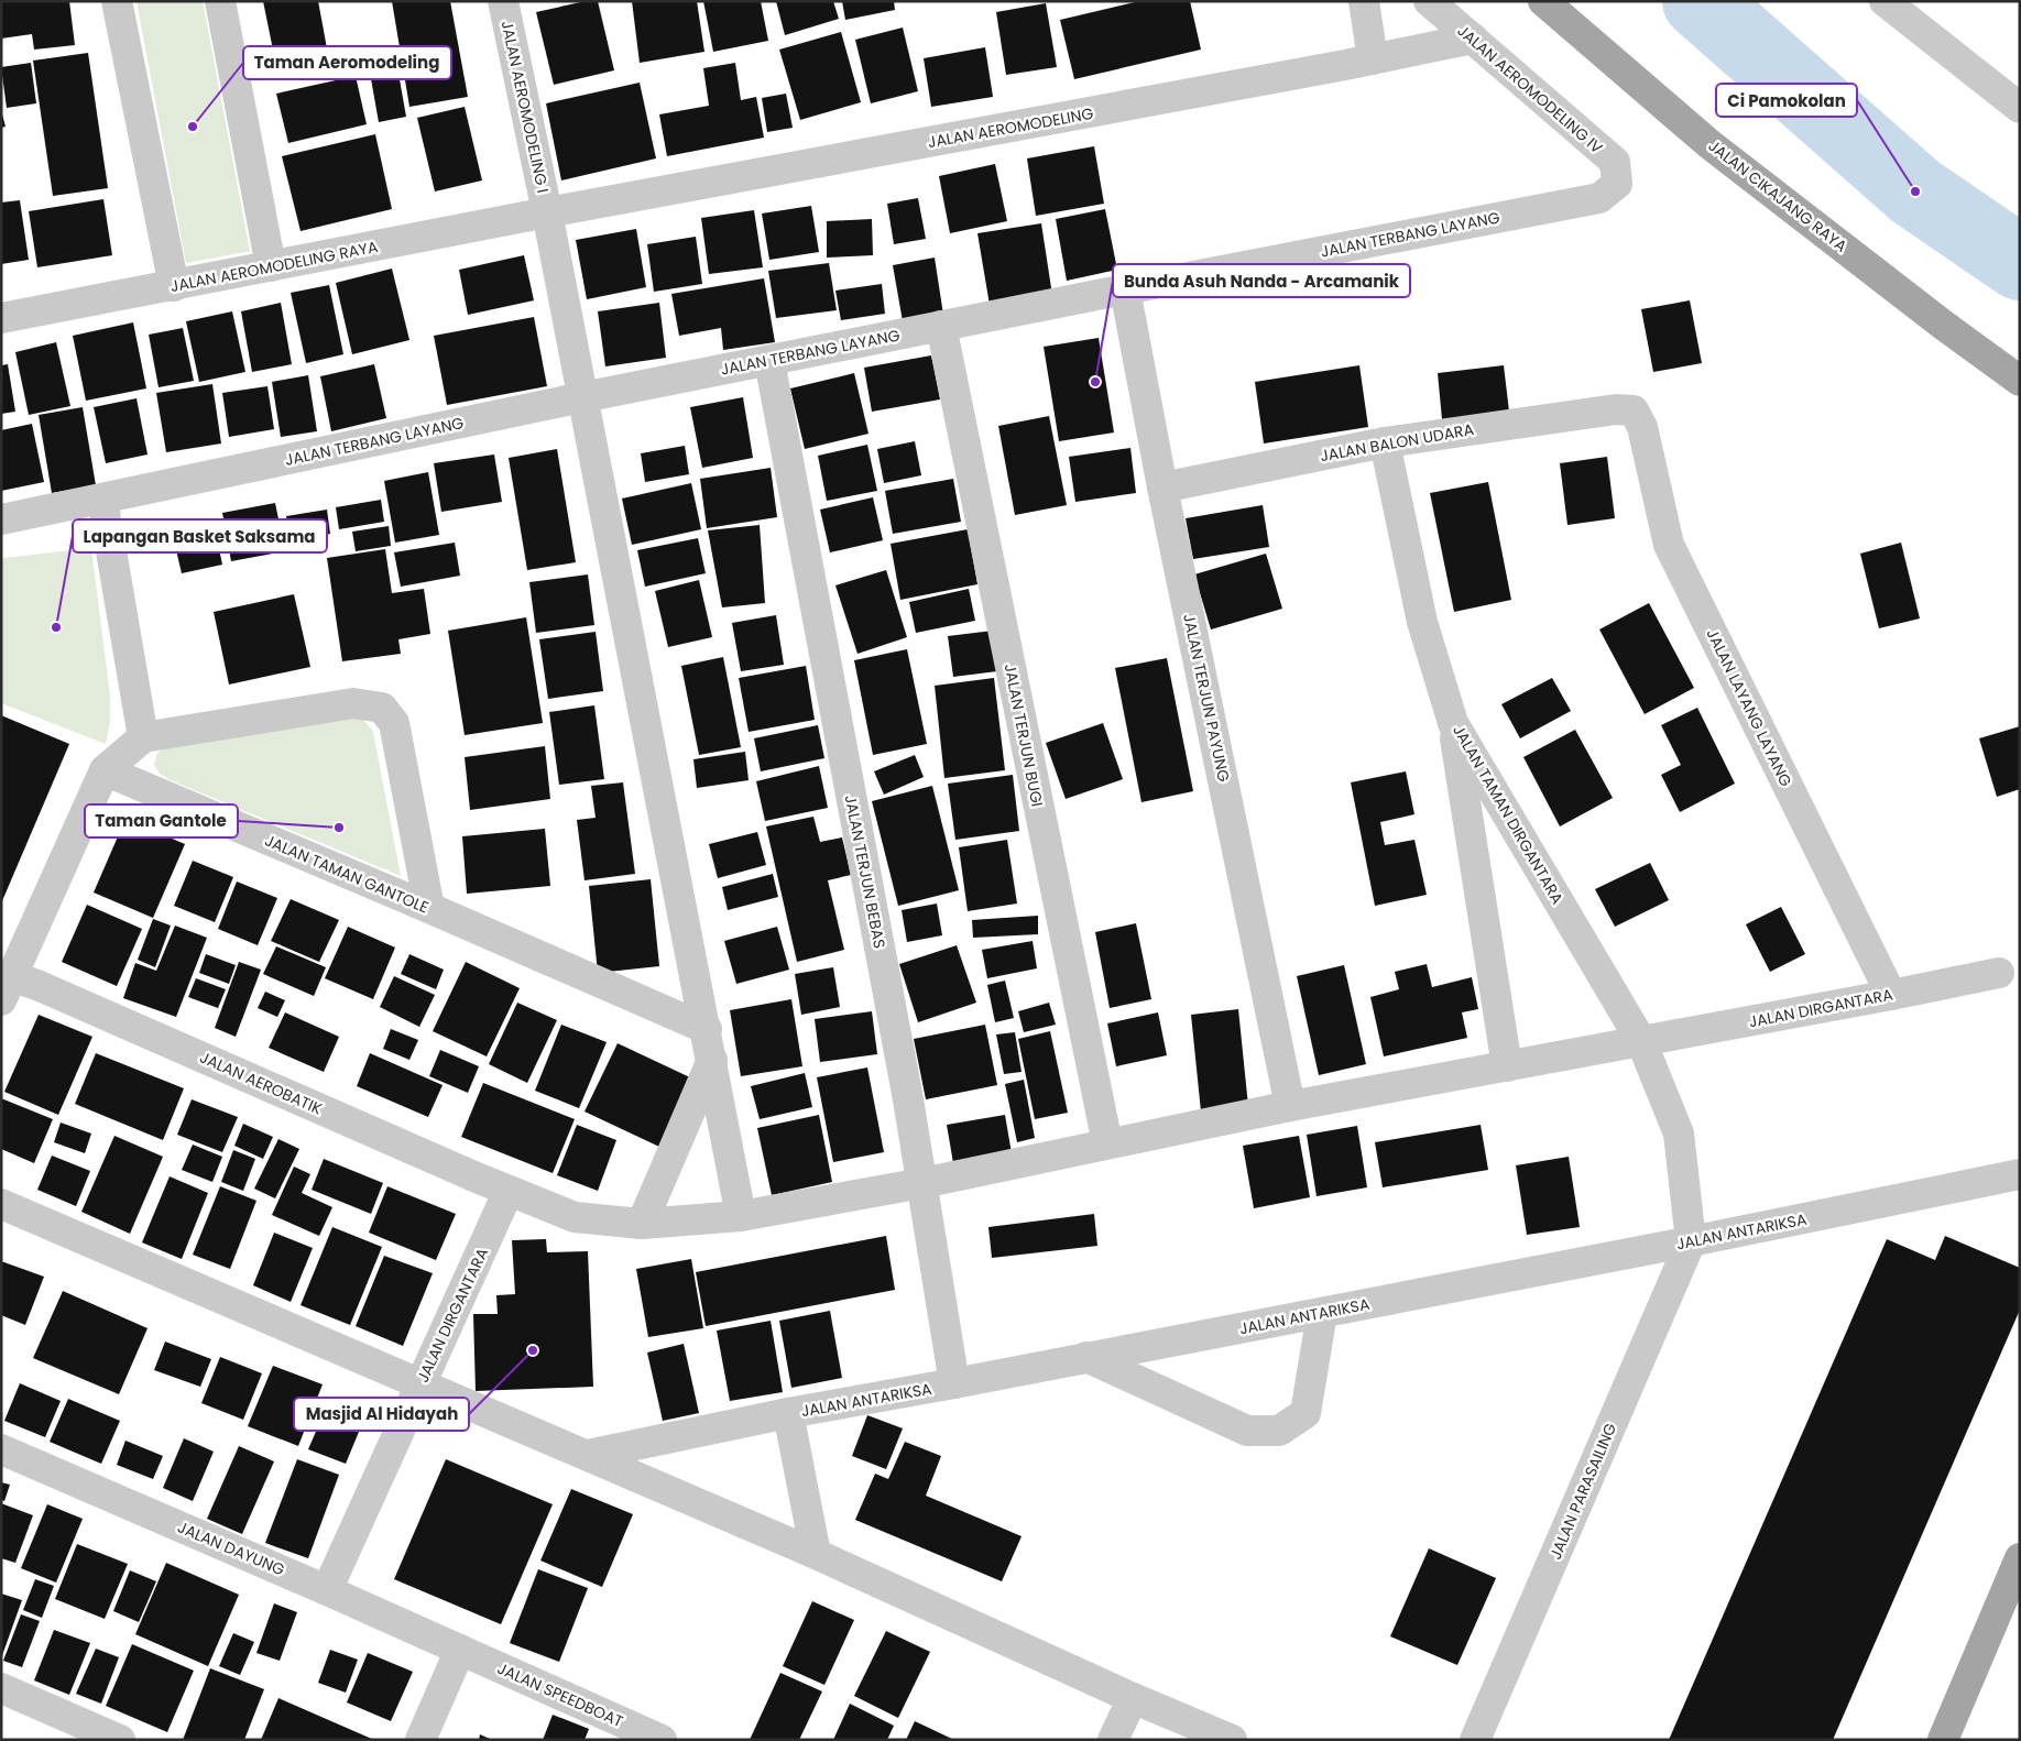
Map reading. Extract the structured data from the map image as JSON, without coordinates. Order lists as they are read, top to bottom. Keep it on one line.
{"streets":{"main road":["JALAN CIKAJANG RAYA"],"street":["JALAN AEROMODELING IV","JALAN AEROMODELING I","JALAN AEROMODELING","JALAN TERBANG LAYANG","JALAN AEROMODELING RAYA","JALAN BALON UDARA","JALAN TERJUN PAYUNG","JALAN LAYANG LAYANG","JALAN TERJUN BUGI","JALAN TAMAN DIRGANTARA","JALAN TERJUN BEBAS","JALAN TAMAN GANTOLE","JALAN DIRGANTARA","JALAN AEROBATIK","JALAN ANTARIKSA","JALAN PARASAILING","JALAN DAYUNG","JALAN SPEEDBOAT"]},"crossings":[["JALAN AEROMODELING IV","JALAN AEROMODELING"],["JALAN AEROMODELING IV","JALAN TERBANG LAYANG"],["JALAN AEROMODELING I","JALAN AEROMODELING"],["JALAN AEROMODELING I","JALAN TERBANG LAYANG"],["JALAN AEROMODELING I","JALAN AEROMODELING RAYA"],["JALAN AEROMODELING I","JALAN TAMAN GANTOLE"],["JALAN AEROMODELING I","JALAN AEROBATIK"],["JALAN AEROMODELING","JALAN AEROMODELING RAYA"],["JALAN TERBANG LAYANG","JALAN TERJUN PAYUNG"],["JALAN TERBANG LAYANG","JALAN TERJUN BUGI"],["JALAN TERBANG LAYANG","JALAN TERJUN BEBAS"],["JALAN BALON UDARA","JALAN TERJUN PAYUNG"],["JALAN BALON UDARA","JALAN LAYANG LAYANG"],["JALAN BALON UDARA","JALAN TAMAN DIRGANTARA"],["JALAN TERJUN PAYUNG","JALAN DIRGANTARA"],["JALAN LAYANG LAYANG","JALAN DIRGANTARA"],["JALAN TERJUN BUGI","JALAN DIRGANTARA"],["JALAN TERJUN BUGI","JALAN AEROBATIK"],["JALAN TAMAN DIRGANTARA","JALAN DIRGANTARA"],["JALAN TAMAN DIRGANTARA","JALAN ANTARIKSA"],["JALAN TAMAN DIRGANTARA","JALAN PARASAILING"],["JALAN TERJUN BEBAS","JALAN AEROBATIK"],["JALAN TERJUN BEBAS","JALAN ANTARIKSA"],["JALAN DIRGANTARA","JALAN AEROBATIK"],["JALAN DIRGANTARA","JALAN DAYUNG"],["JALAN ANTARIKSA","JALAN PARASAILING"],["JALAN DAYUNG","JALAN SPEEDBOAT"]],"places":["Taman Aeromodeling","Ci Pamokolan","Bunda Asuh Nanda - Arcamanik","Lapangan Basket Saksama","Taman Gantole","Masjid Al Hidayah"]}
